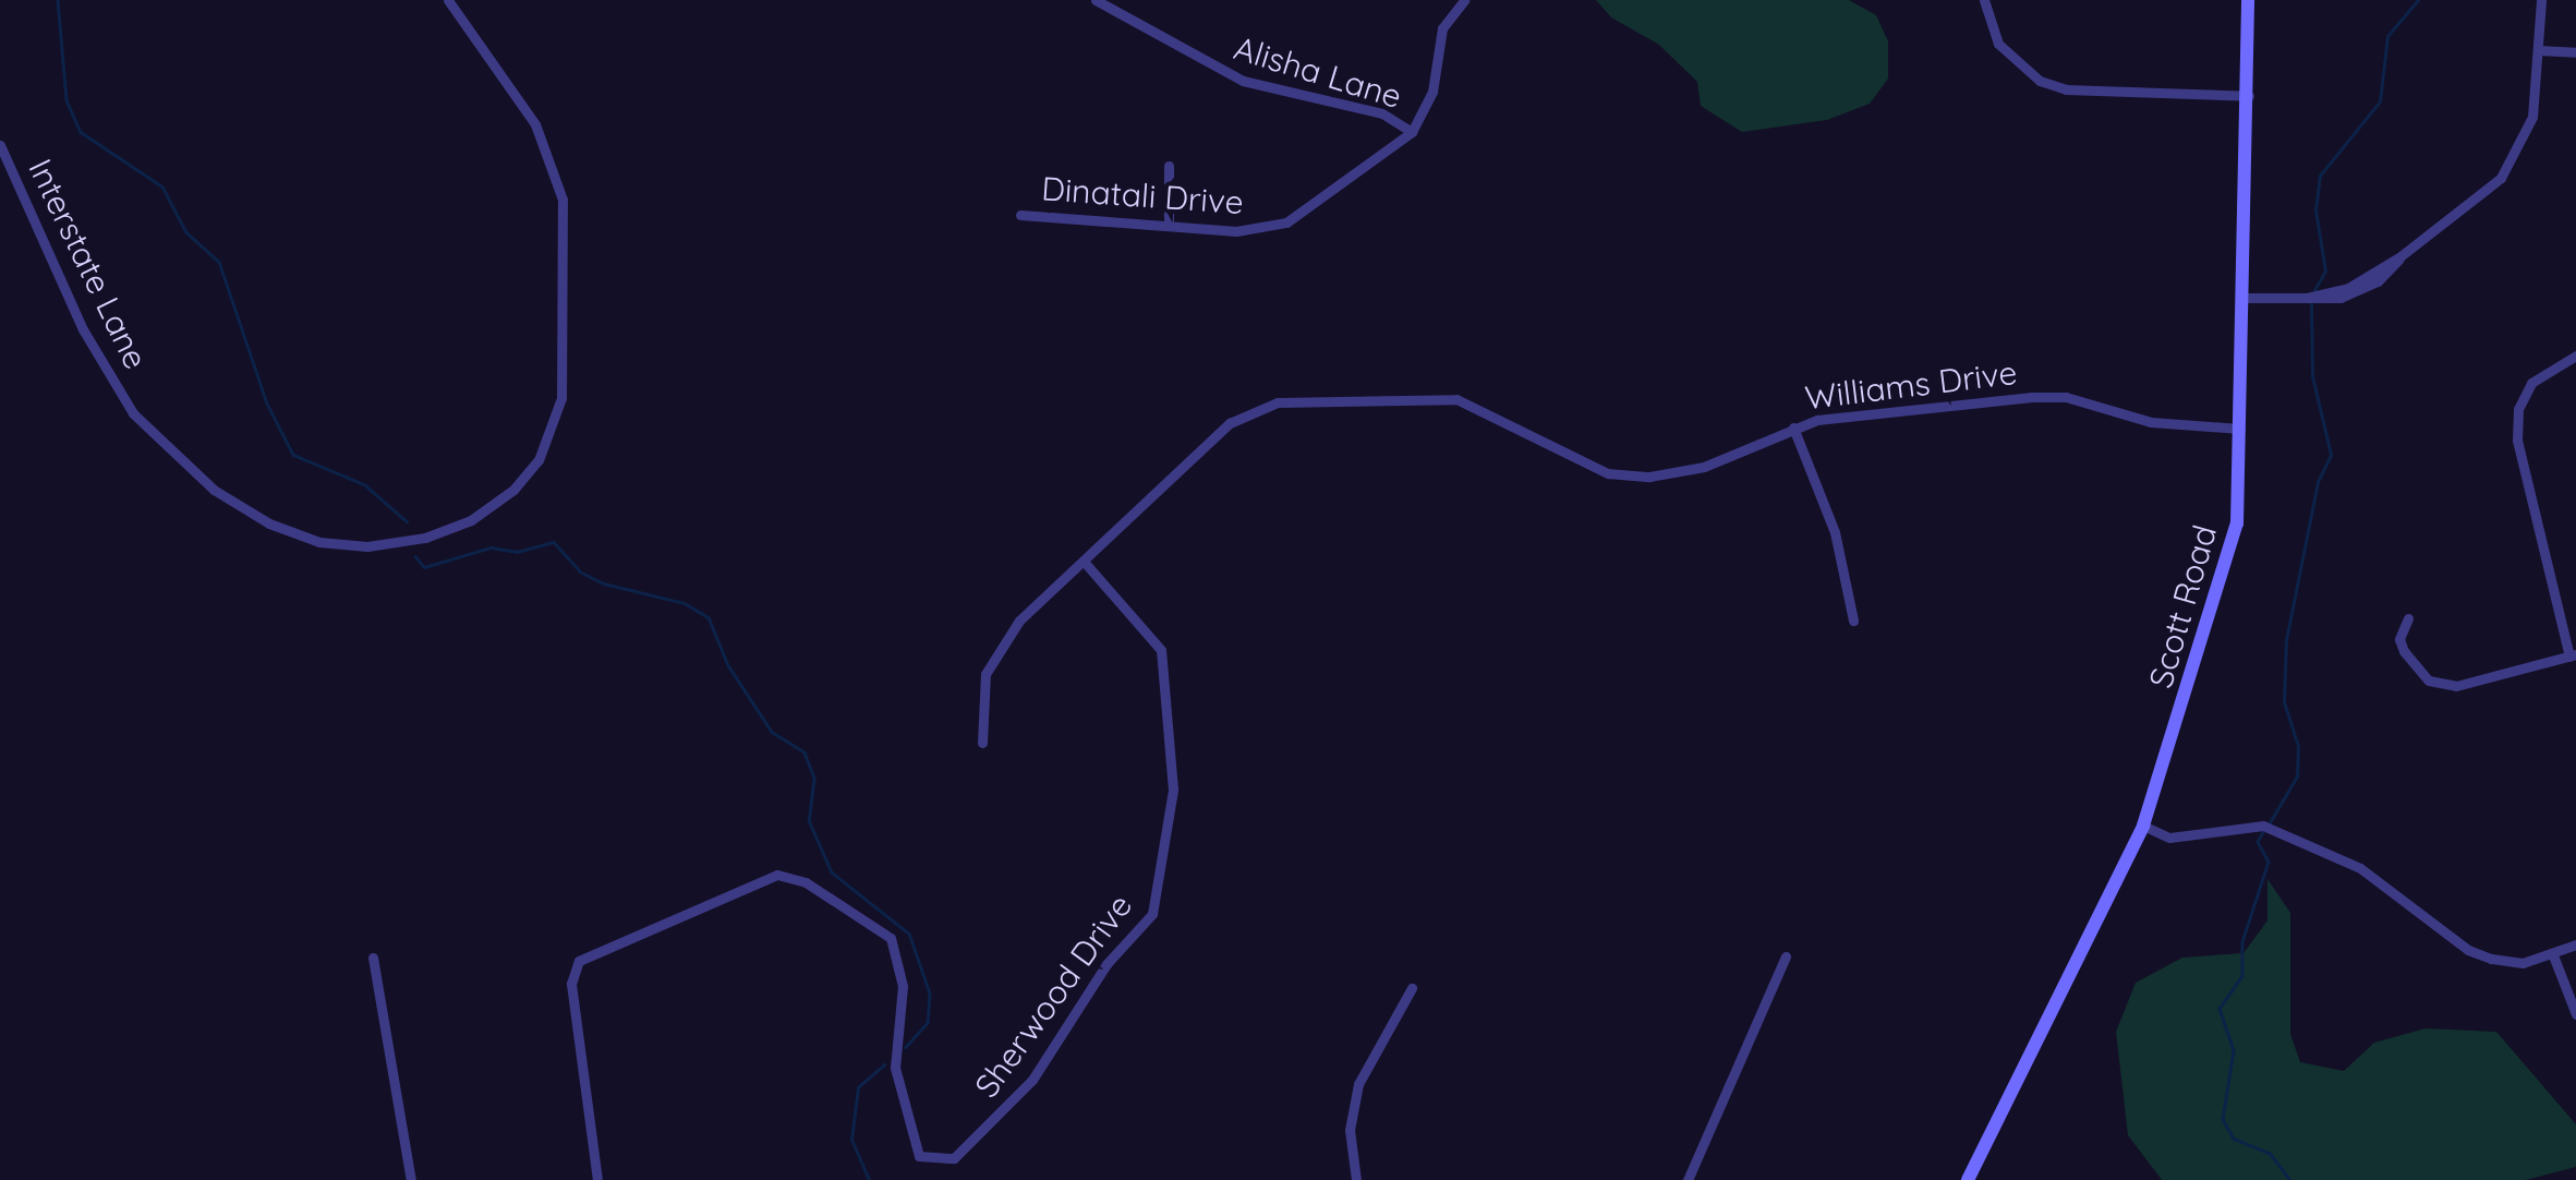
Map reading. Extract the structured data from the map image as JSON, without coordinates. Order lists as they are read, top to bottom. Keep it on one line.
{"streets":{"main road":["Scott Road"],"street":["Alisha Lane","Dinatali Drive","Interstate Lane","Williams Drive","Sherwood Drive"]},"crossings":[["Alisha Lane","Dinatali Drive"],["Williams Drive","Scott Road"],["Williams Drive","Sherwood Drive"]]}
